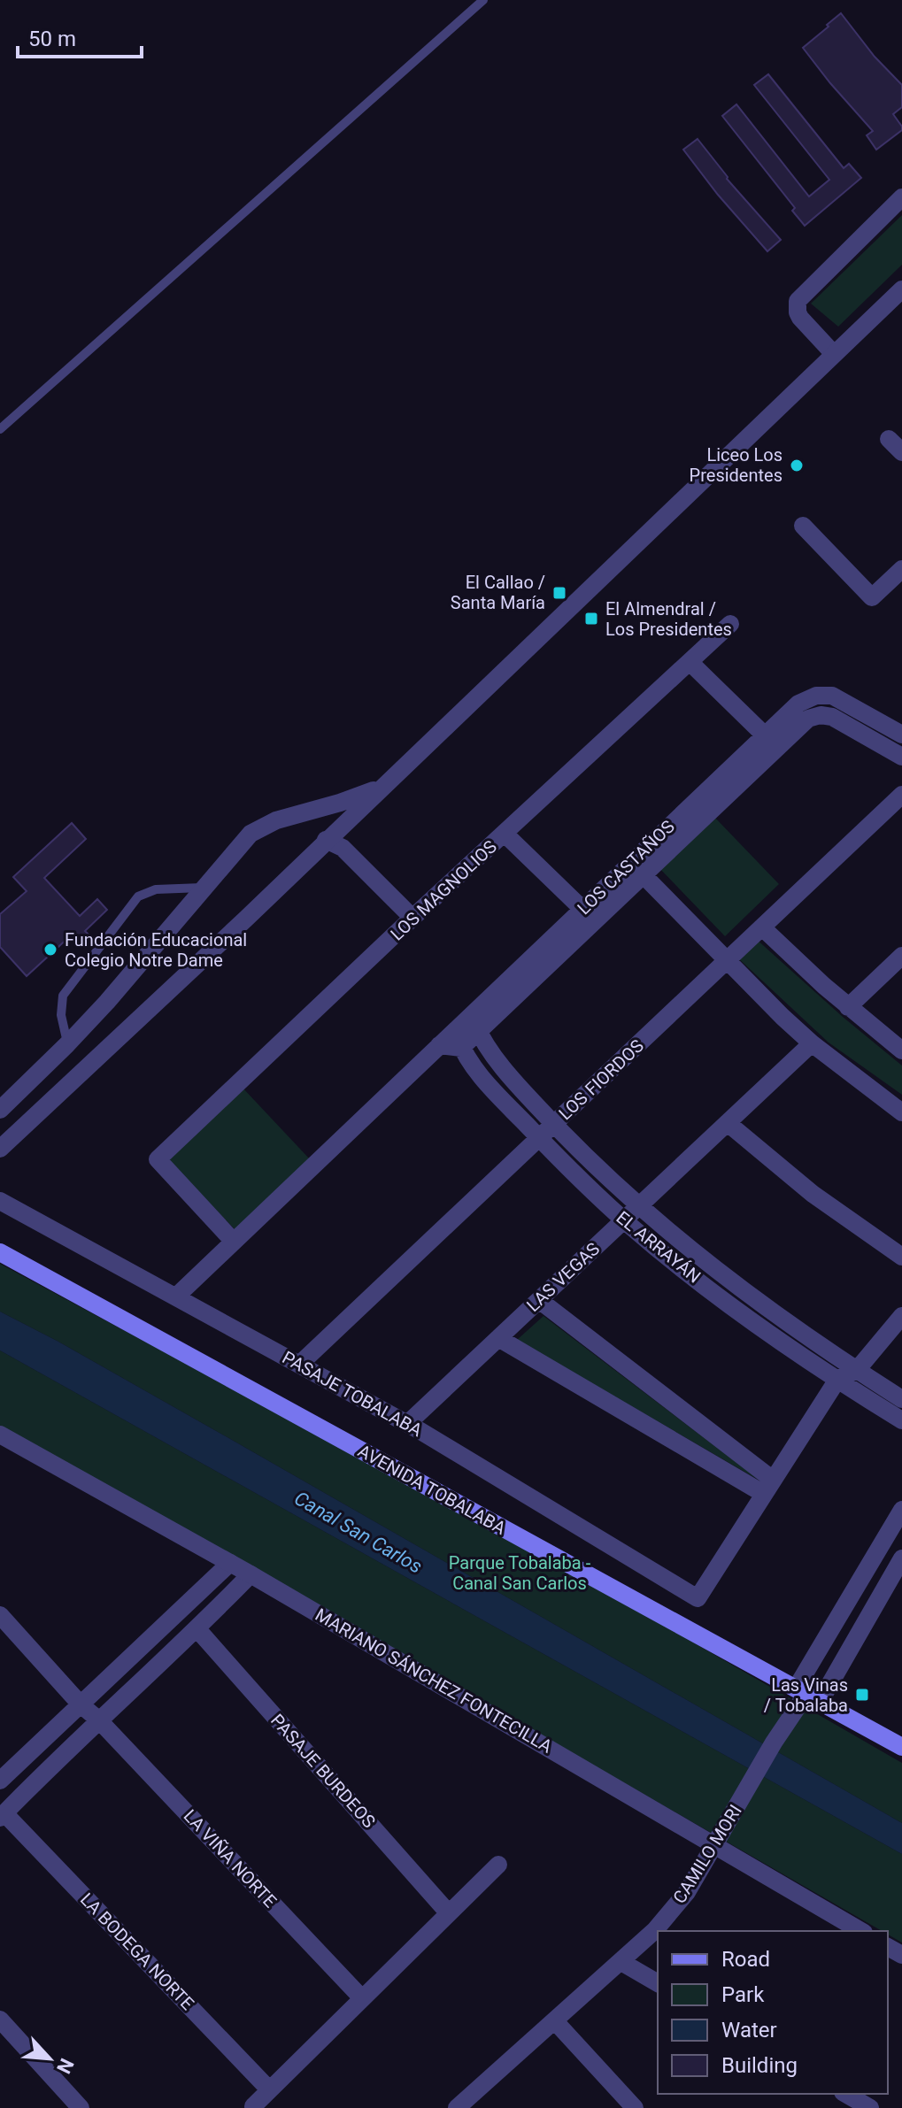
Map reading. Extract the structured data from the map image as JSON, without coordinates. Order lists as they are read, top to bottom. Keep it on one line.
{"streets":{"main road":["AVENIDA TOBALABA"],"street":["LOS CASTAÑOS","LOS MAGNOLIOS","LOS FIORDOS","EL ARRAYÁN","LAS VEGAS","PASAJE TOBALABA","MARIANO SÁNCHEZ FONTECILLA","PASAJE BURDEOS","CAMILO MORI","LA VIÑA NORTE","LA BODEGA NORTE"]},"crossings":[["LOS CASTAÑOS","LOS MAGNOLIOS"],["LOS CASTAÑOS","EL ARRAYÁN"],["LOS CASTAÑOS","PASAJE TOBALABA"],["LOS FIORDOS","EL ARRAYÁN"],["LOS FIORDOS","PASAJE TOBALABA"],["EL ARRAYÁN","LAS VEGAS"],["LAS VEGAS","PASAJE TOBALABA"],["AVENIDA TOBALABA","CAMILO MORI"],["MARIANO SÁNCHEZ FONTECILLA","CAMILO MORI"]],"water":["Canal San Carlos"],"parks":["Parque Tobalaba - Canal San Carlos"],"places":{"other":["Liceo Los Presidentes","Fundación Educacional Colegio Notre Dame"],"transit":["El Callao / Santa María","El Almendral / Los Presidentes","Las Vinas / Tobalaba"]},"legend":["Road","Park","Water","Building"],"scale_bar":"50 m","north":"bottom right"}
